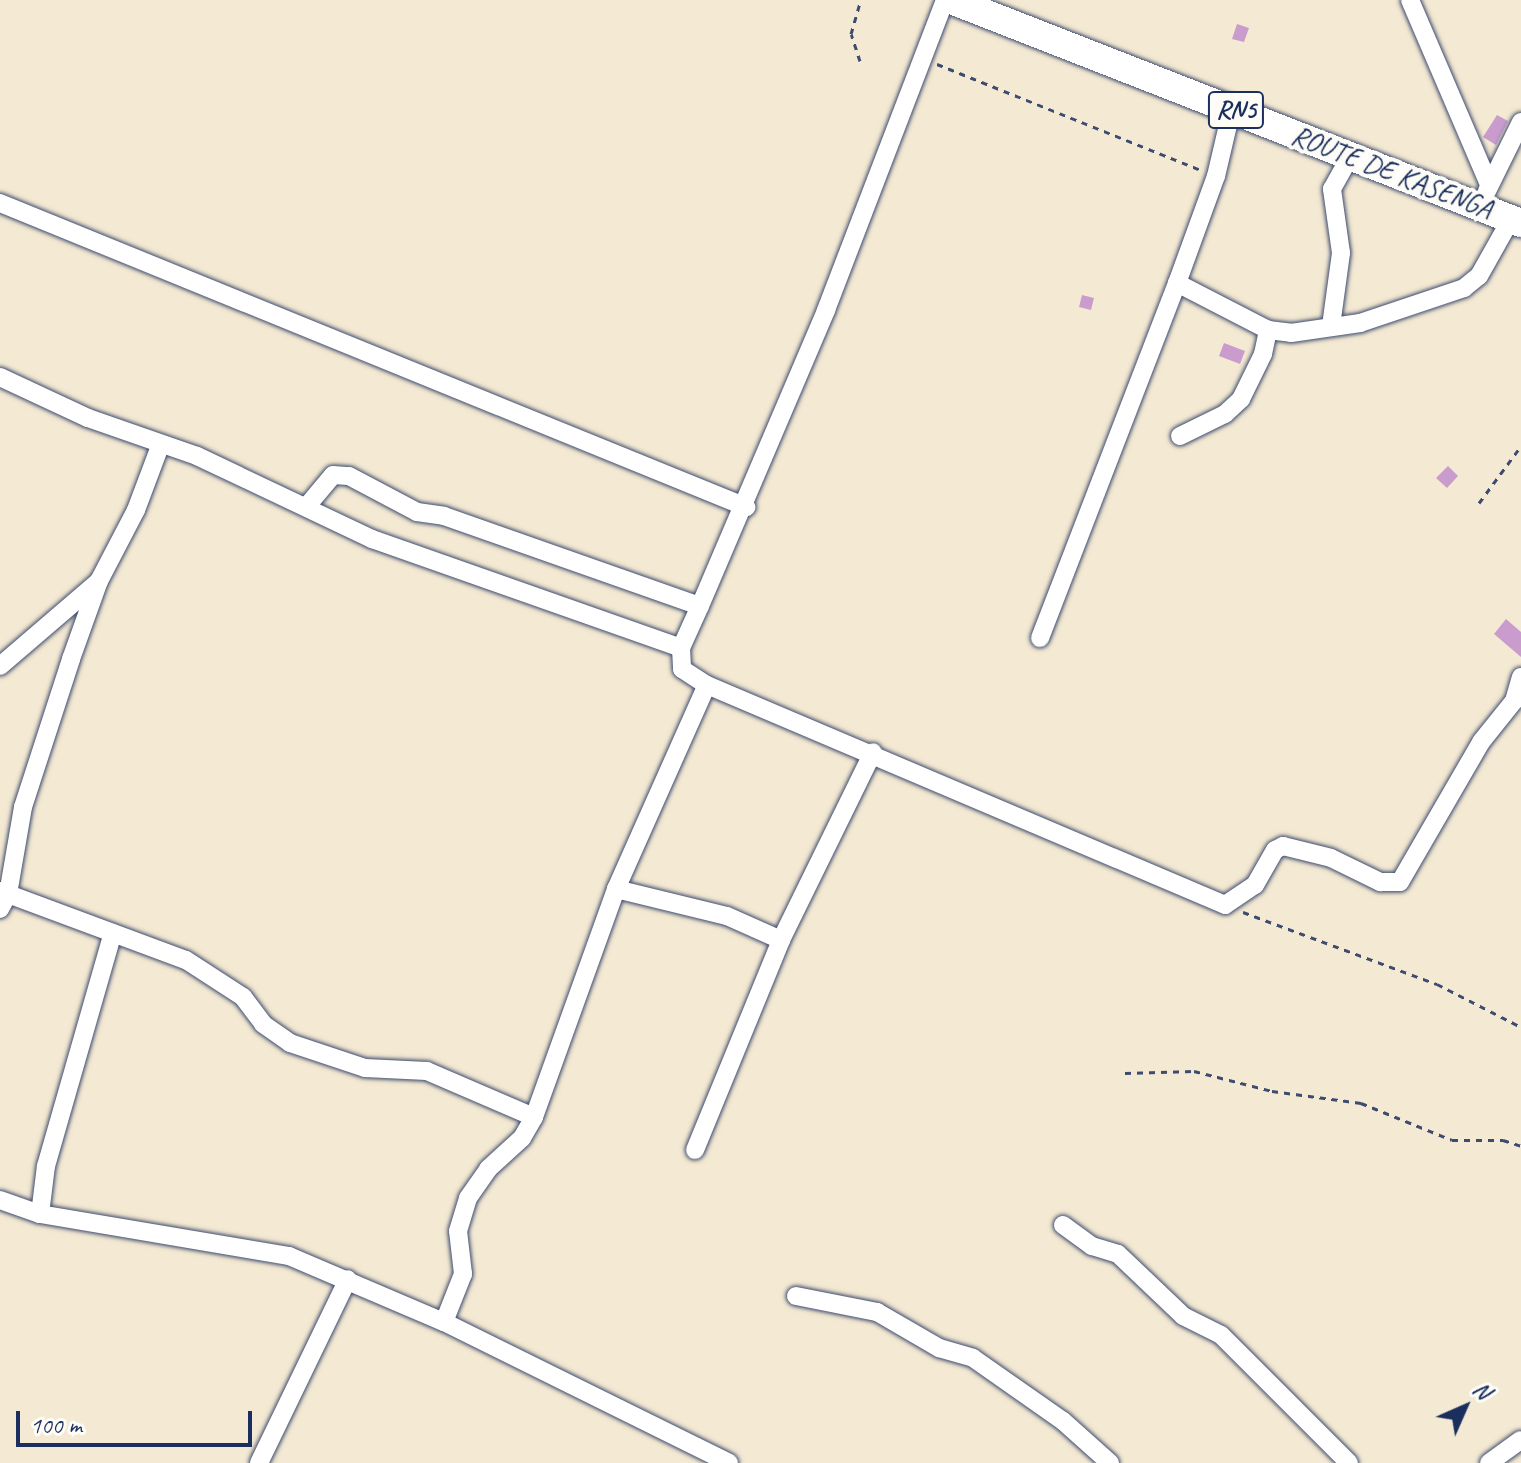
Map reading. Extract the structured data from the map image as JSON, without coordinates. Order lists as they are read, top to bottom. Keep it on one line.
{"streets":{"highway":["RN5","ROUTE DE KASENGA"]},"scale_bar":"100 m","north":"top right"}
